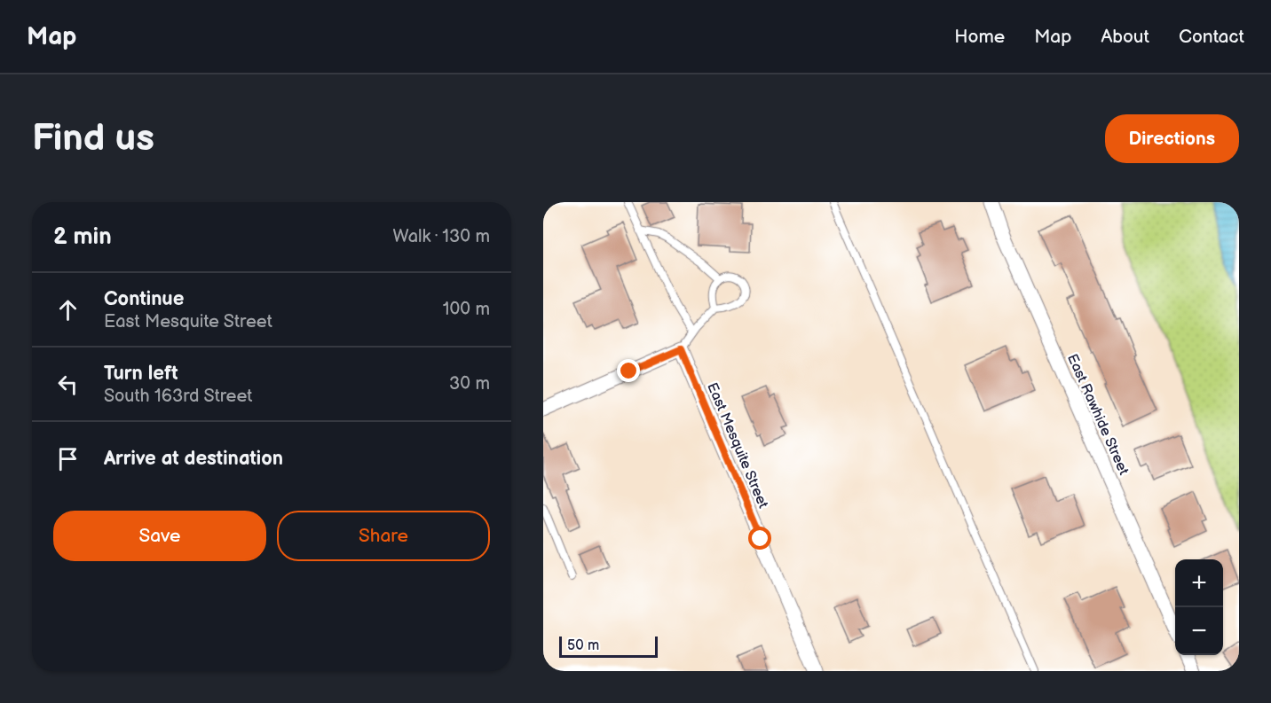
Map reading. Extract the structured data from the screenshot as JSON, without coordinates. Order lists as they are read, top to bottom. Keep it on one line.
{"streets":{"street":["East Rawhide Street","East Mesquite Street"]},"scale_bar":"50 m","page":{"header":"Map","nav":["Home","Map","About","Contact"],"buttons":["Directions",["Save","Share"]],"title":"Find us","heading":["2 min","Walk · 130 m"],"list":[["Continue","East Mesquite Street","100 m"],["Turn left","South 163rd Street","30 m"],"Arrive at destination"],"map_buttons":["+","−"],"scale":"50 m"}}
